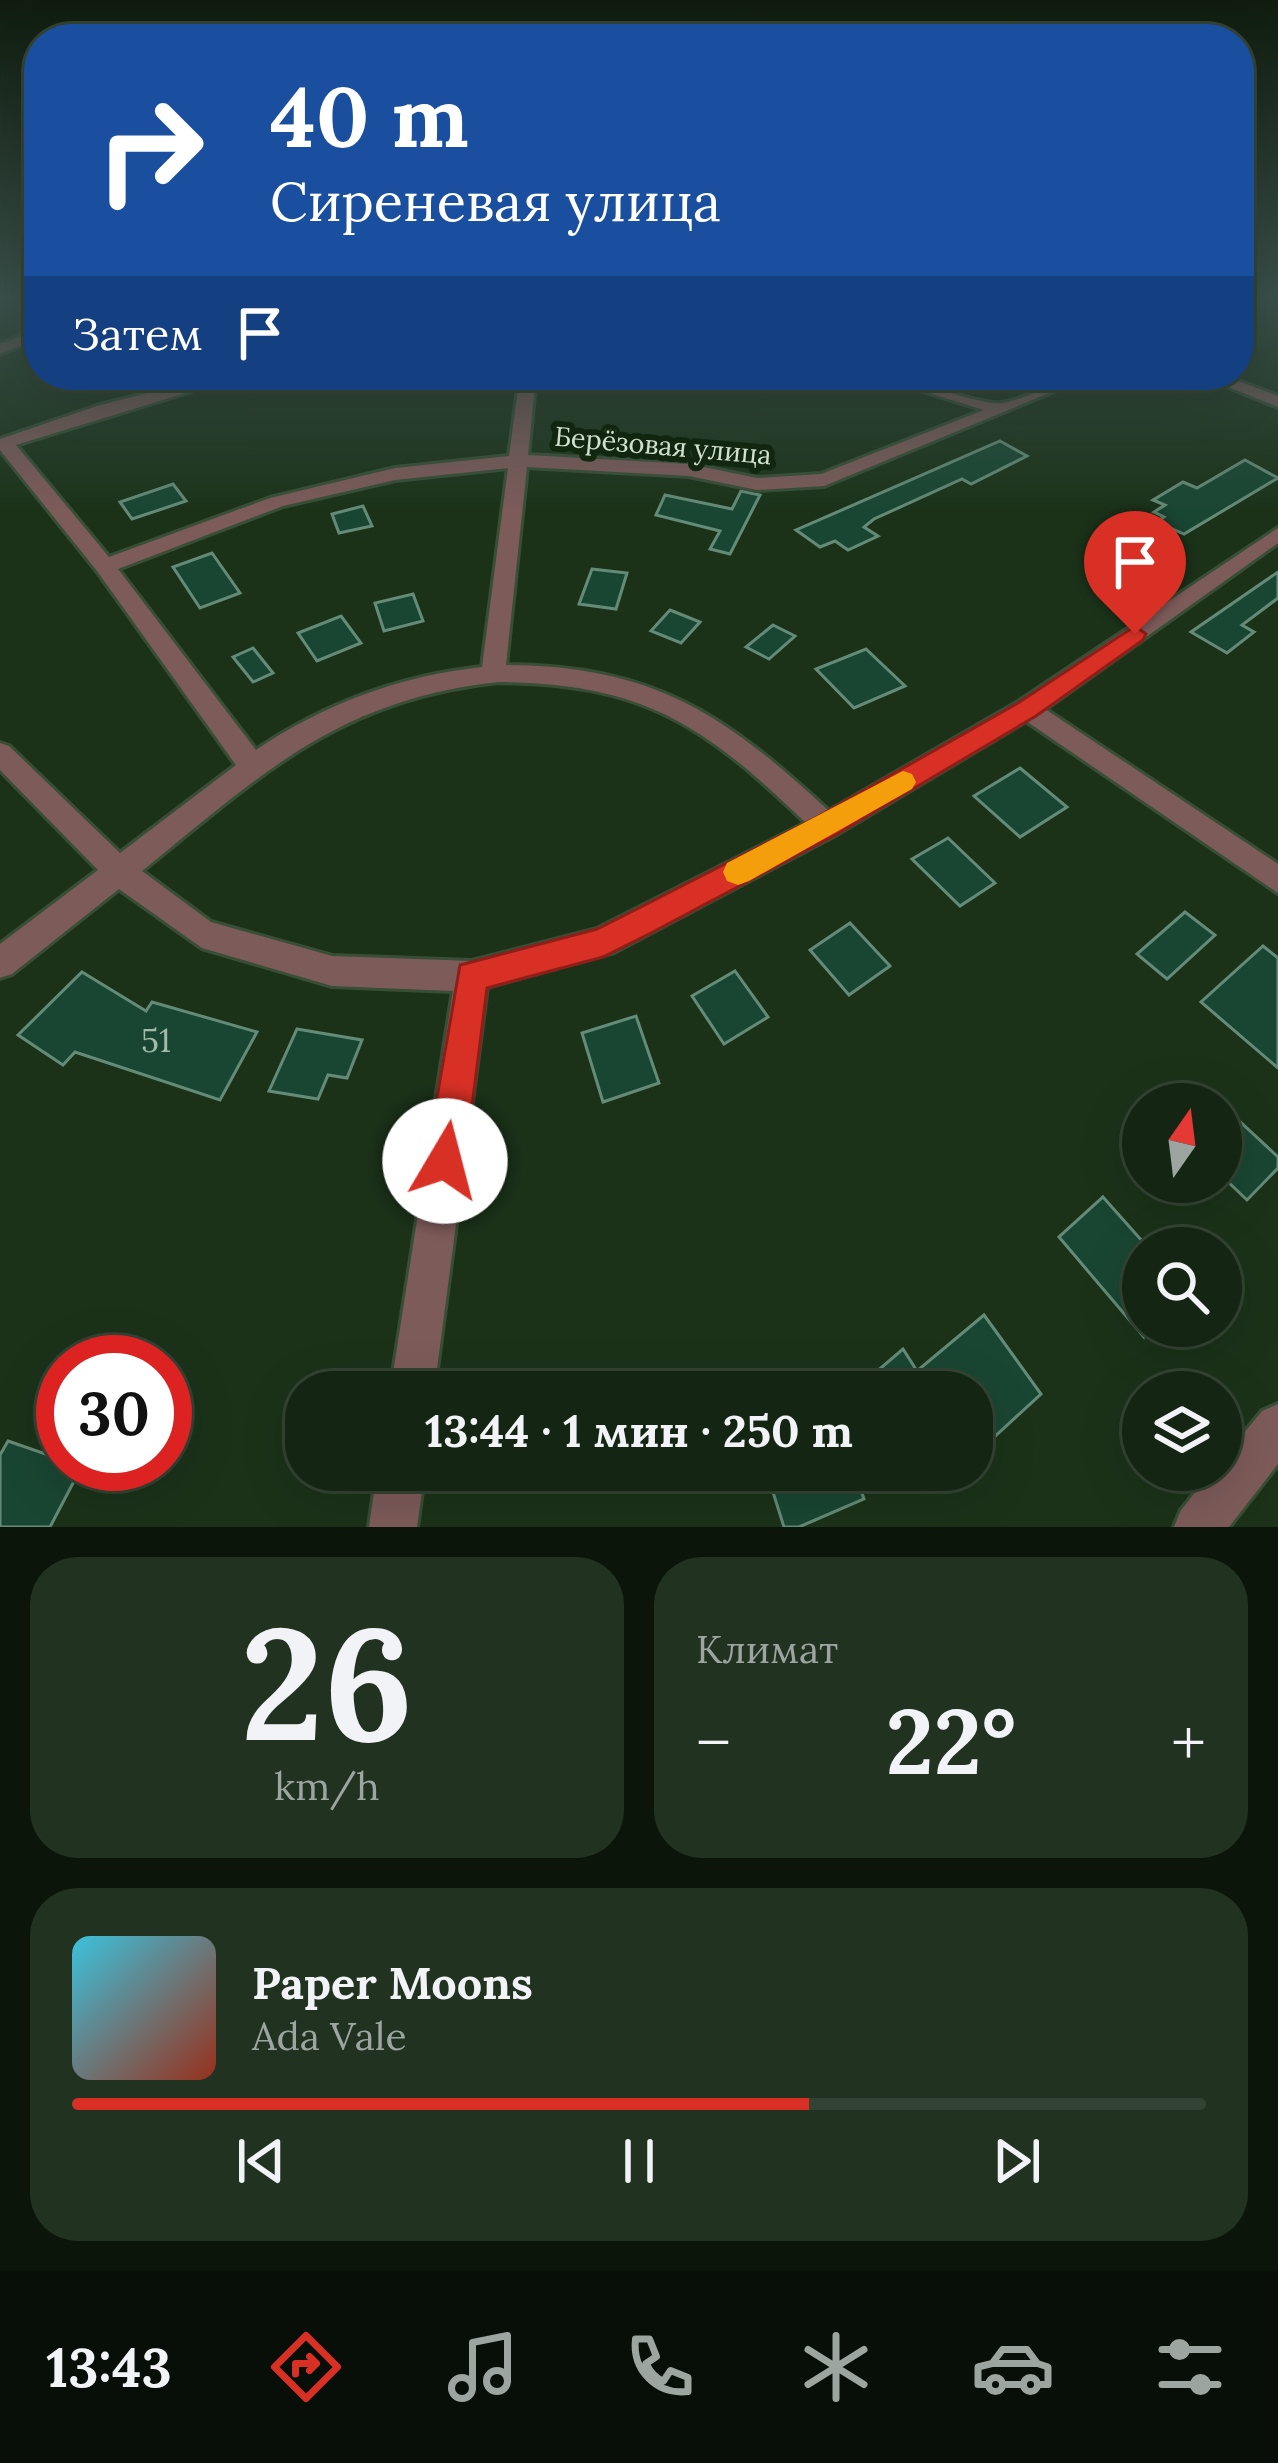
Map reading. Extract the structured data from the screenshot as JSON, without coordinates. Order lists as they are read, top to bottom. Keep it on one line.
{"streets":{"street":["Берёзовая улица"]},"house_numbers":["51"],"north":"top","page":{"turn":["40 m","Сиреневая улица"],"then":"Затем","limit":"30","trip":"13:44 · 1 мин · 250 m","tile":[["26","km/h"],"Климат"],"heat":["−","22°","+"],"song":["Paper Moons","Ada Vale"],"tabs":"13:43"}}
